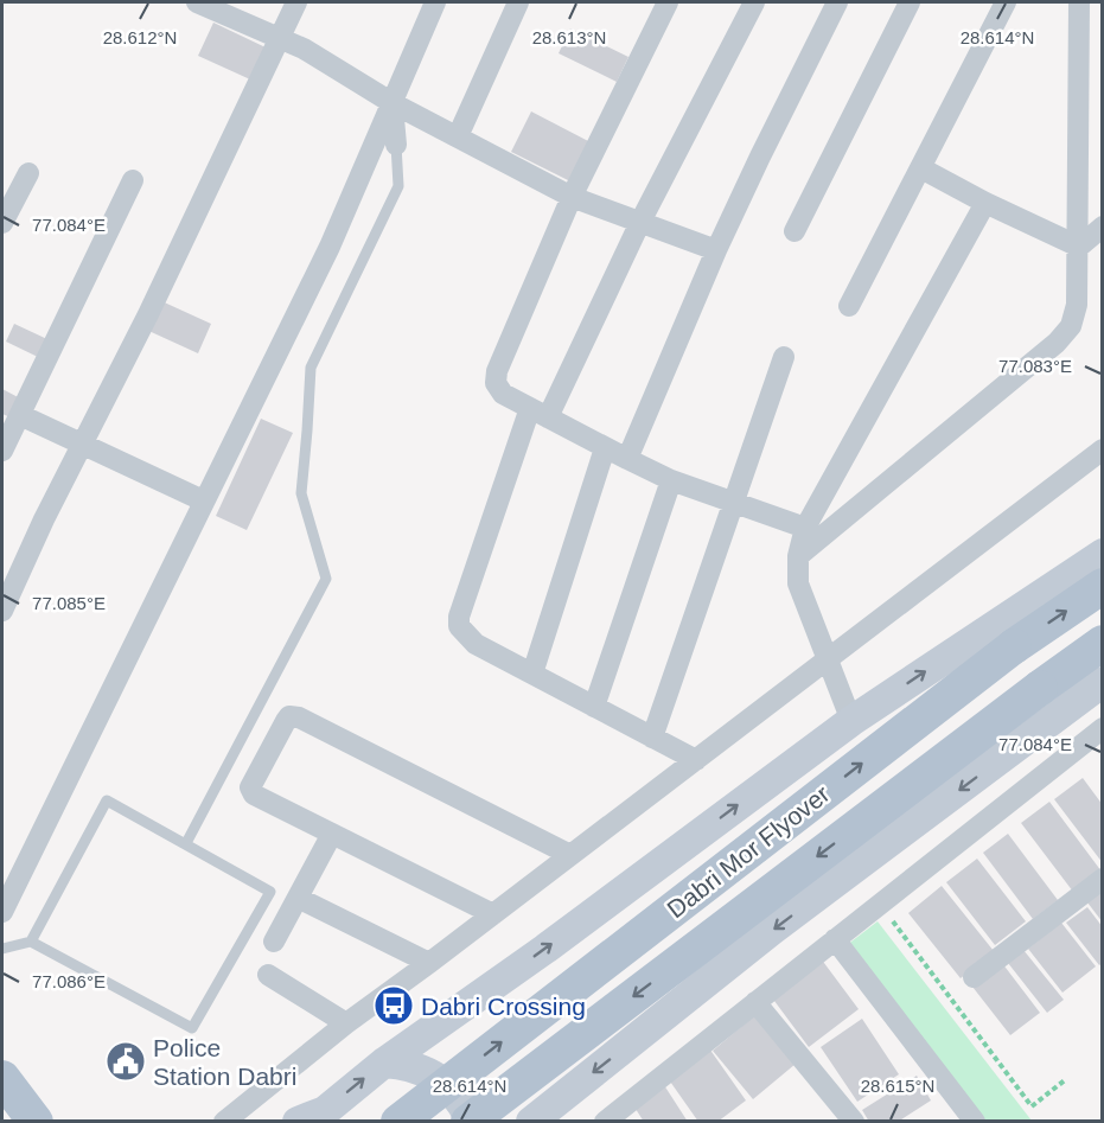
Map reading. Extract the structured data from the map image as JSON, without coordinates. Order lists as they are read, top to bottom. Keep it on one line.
{"streets":{"main road":["Dabri Mor Flyover"]},"places":{"bus stop":["Dabri Crossing"],"public building":["Police Station Dabri"]},"coordinates":["28.612°N","28.613°N","28.614°N","77.084°E","77.083°E","77.085°E","77.086°E","28.615°N"]}
